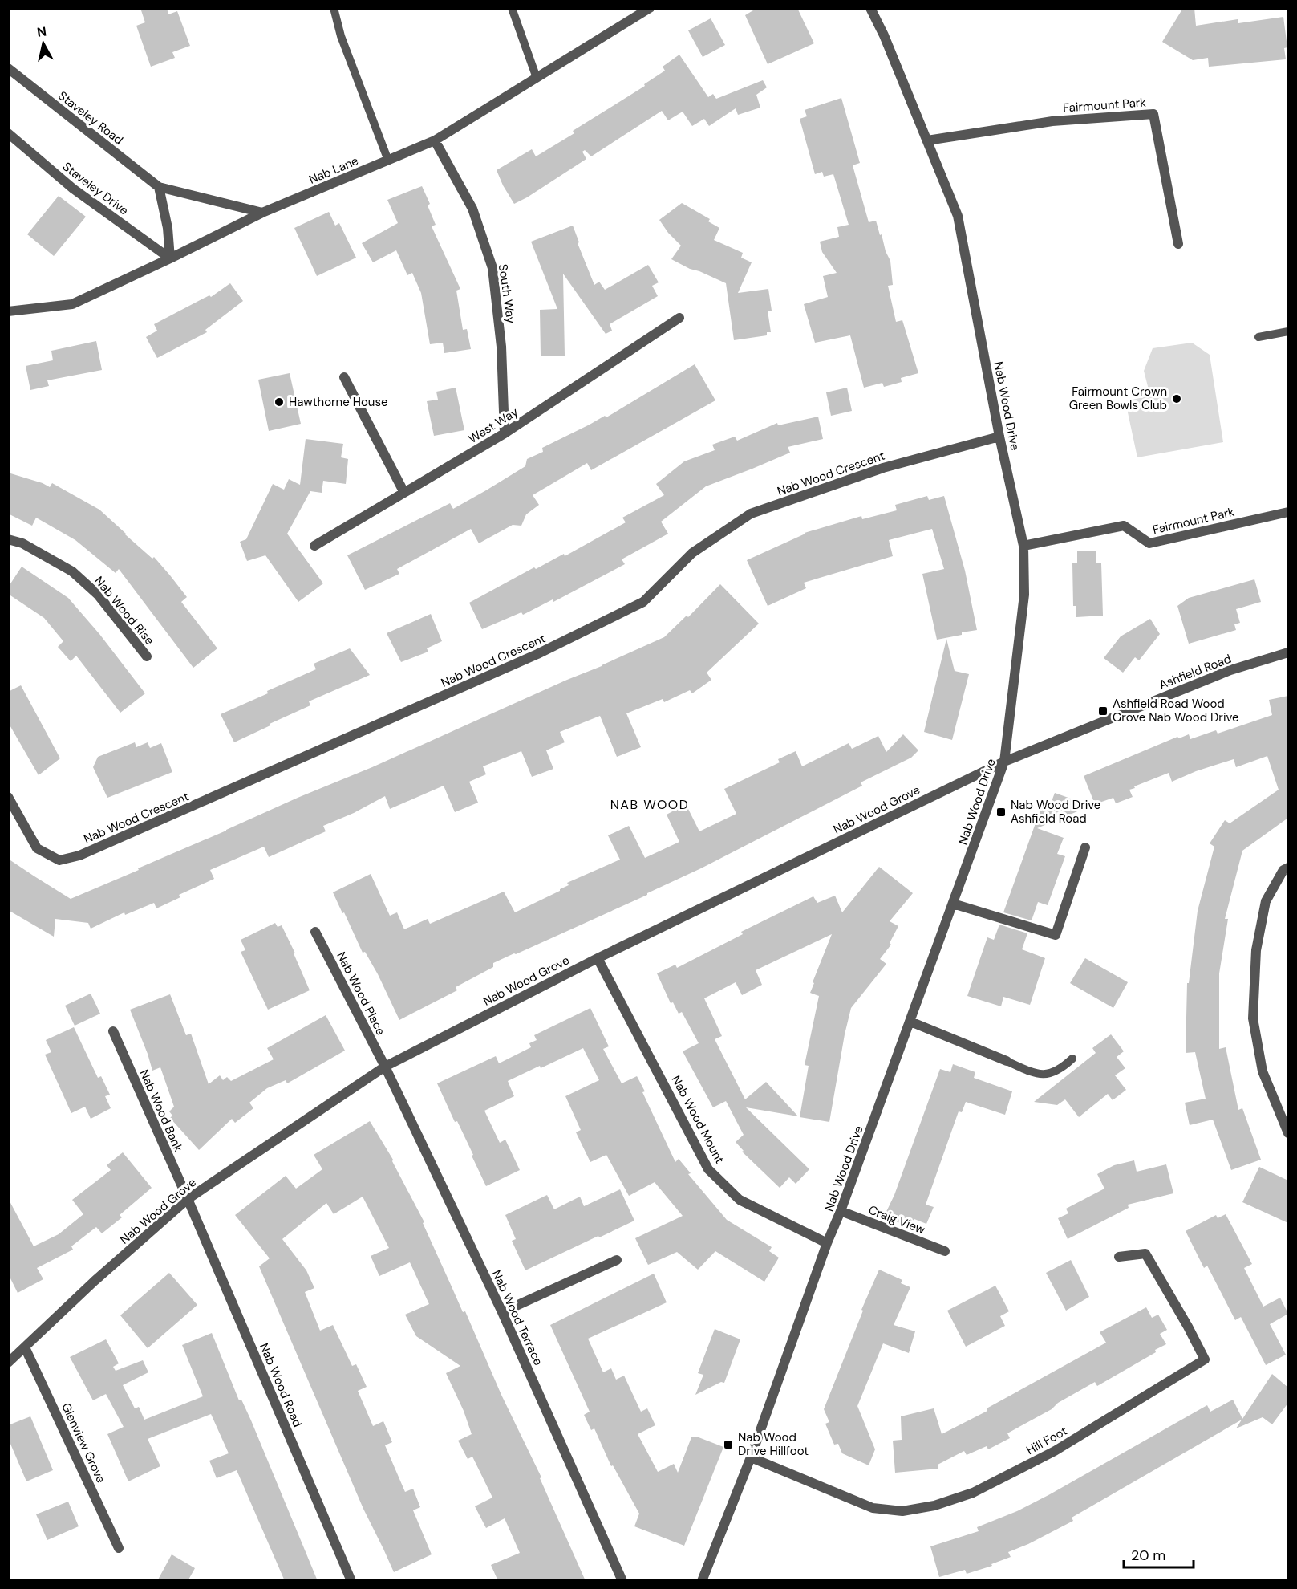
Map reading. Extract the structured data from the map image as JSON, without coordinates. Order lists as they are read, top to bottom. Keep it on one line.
{"streets":{"street":["Fairmount Park","Staveley Road","Nab Lane","Staveley Drive","South Way","Nab Wood Drive","West Way","Nab Wood Crescent","Nab Wood Rise","Ashfield Road","Nab Wood Grove","Nab Wood Place","Nab Wood Bank","Nab Wood Mount","Craig View","Nab Wood Terrace","Nab Wood Road","Hill Foot","Glenview Grove"]},"crossings":[["Fairmount Park","Nab Wood Drive"],["Staveley Road","Nab Lane"],["Nab Lane","Staveley Drive"],["Nab Lane","South Way"],["South Way","West Way"],["Nab Wood Drive","Nab Wood Crescent"],["Nab Wood Drive","Ashfield Road"],["Nab Wood Drive","Nab Wood Grove"],["Nab Wood Drive","Nab Wood Mount"],["Nab Wood Drive","Craig View"],["Nab Wood Drive","Hill Foot"],["Ashfield Road","Nab Wood Grove"],["Nab Wood Grove","Nab Wood Place"],["Nab Wood Grove","Nab Wood Bank"],["Nab Wood Grove","Nab Wood Mount"],["Nab Wood Grove","Nab Wood Terrace"],["Nab Wood Grove","Nab Wood Road"],["Nab Wood Grove","Glenview Grove"],["Nab Wood Place","Nab Wood Terrace"],["Nab Wood Bank","Nab Wood Road"]],"districts":["NAB WOOD"],"places":{"other":["Fairmount Crown Green Bowls Club","Hawthorne House"],"transit":["Ashfield Road Wood Grove Nab Wood Drive","Nab Wood Drive Ashfield Road","Nab Wood Drive Hillfoot"]},"scale_bar":"20 m","north":"top"}
